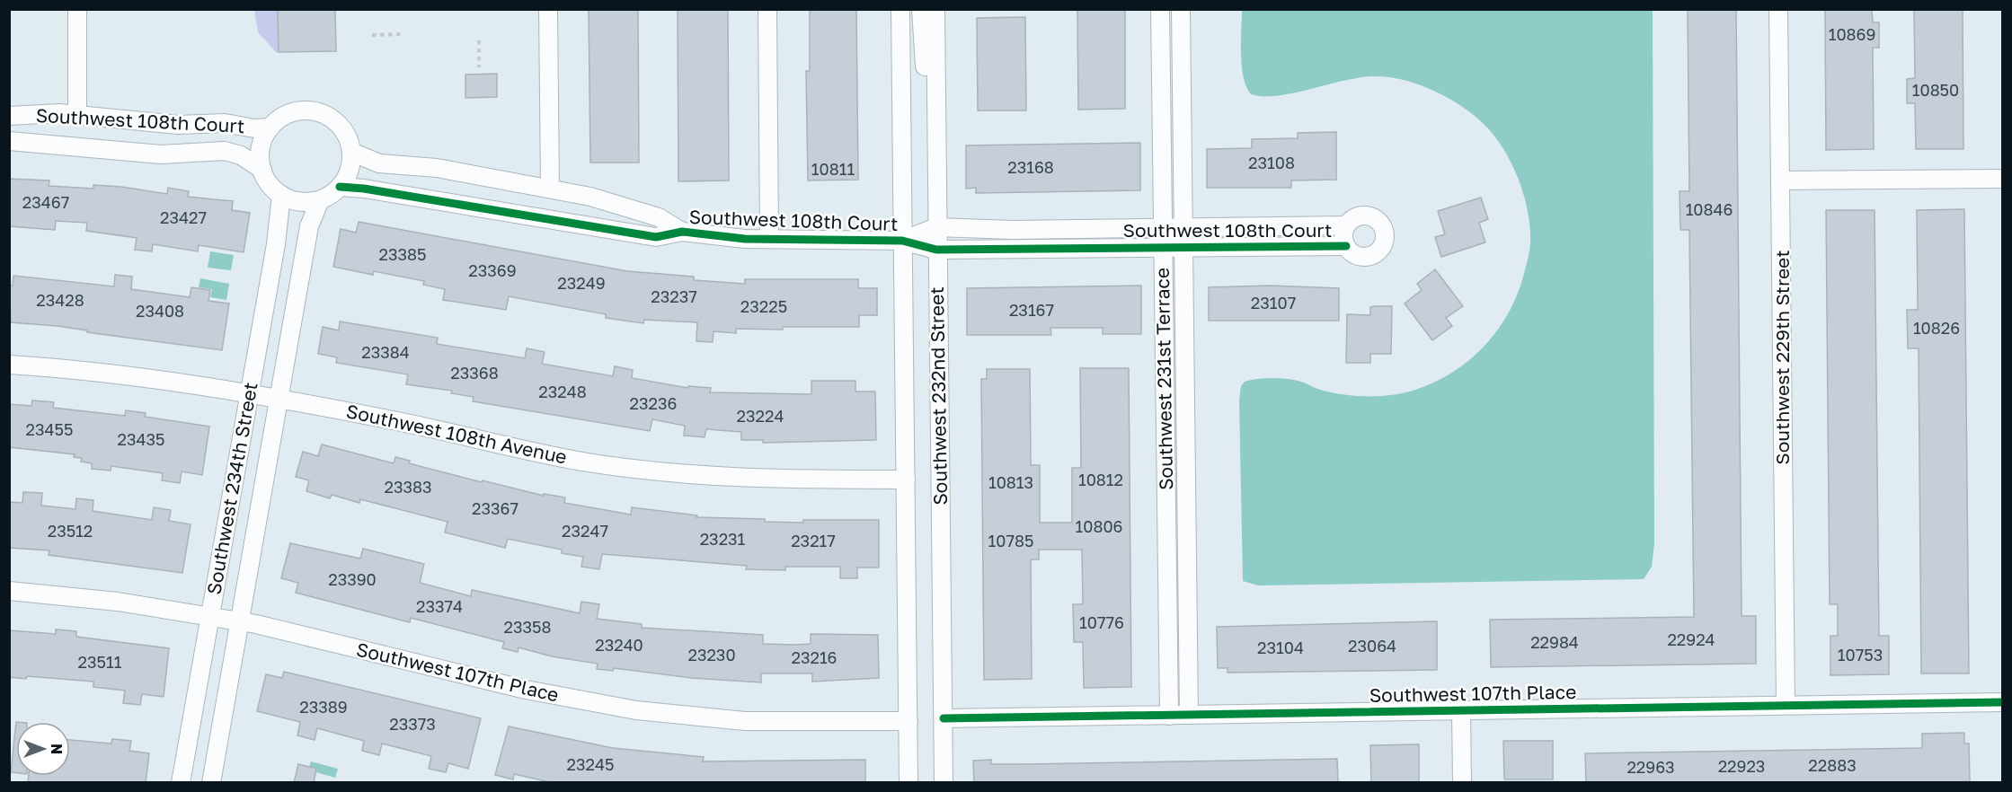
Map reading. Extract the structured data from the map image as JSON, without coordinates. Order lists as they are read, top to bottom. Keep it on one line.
{"streets":{"street":["Southwest 108th Court","Southwest 229th Street","Southwest 231st Terrace","Southwest 232nd Street","Southwest 108th Avenue","Southwest 234th Street","Southwest 107th Place"]},"crossings":[["Southwest 108th Court","Southwest 231st Terrace"],["Southwest 108th Court","Southwest 232nd Street"],["Southwest 108th Court","Southwest 234th Street"],["Southwest 229th Street","Southwest 107th Place"],["Southwest 231st Terrace","Southwest 107th Place"],["Southwest 232nd Street","Southwest 108th Avenue"],["Southwest 232nd Street","Southwest 107th Place"],["Southwest 108th Avenue","Southwest 234th Street"],["Southwest 234th Street","Southwest 107th Place"]],"house_numbers":["10869","10850","23108","23168","10811","23467","10846","23427","23385","23369","23249","23237","23428","23107","23225","23167","23408","10826","23384","23368","23248","23236","23224","23455","23435","10812","10813","23383","23367","10806","23512","23247","23231","23217","10785","23390","23374","10776","23358","22924","22984","23240","23064","23104","23230","10753","23216","23511","23389","23373","23245","22883","22923","22963"],"north":"right"}
